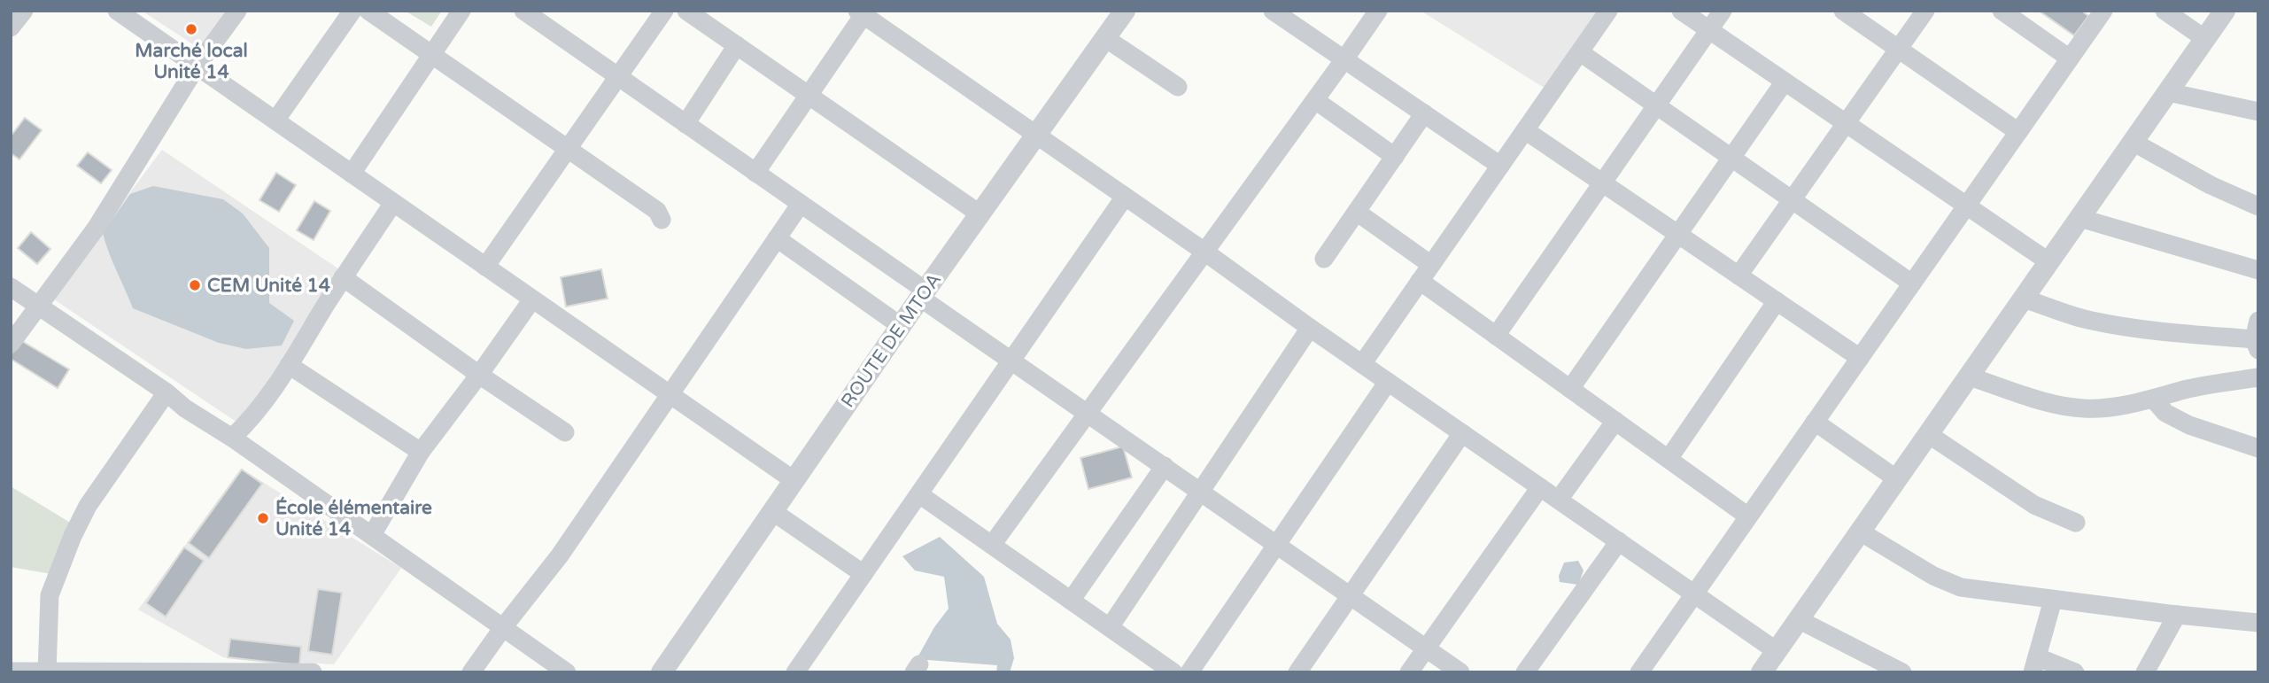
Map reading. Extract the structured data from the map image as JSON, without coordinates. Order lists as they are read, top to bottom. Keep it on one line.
{"streets":{"street":["ROUTE DE MTOA"]},"places":["Marché local Unité 14","CEM Unité 14","École élémentaire Unité 14"]}
